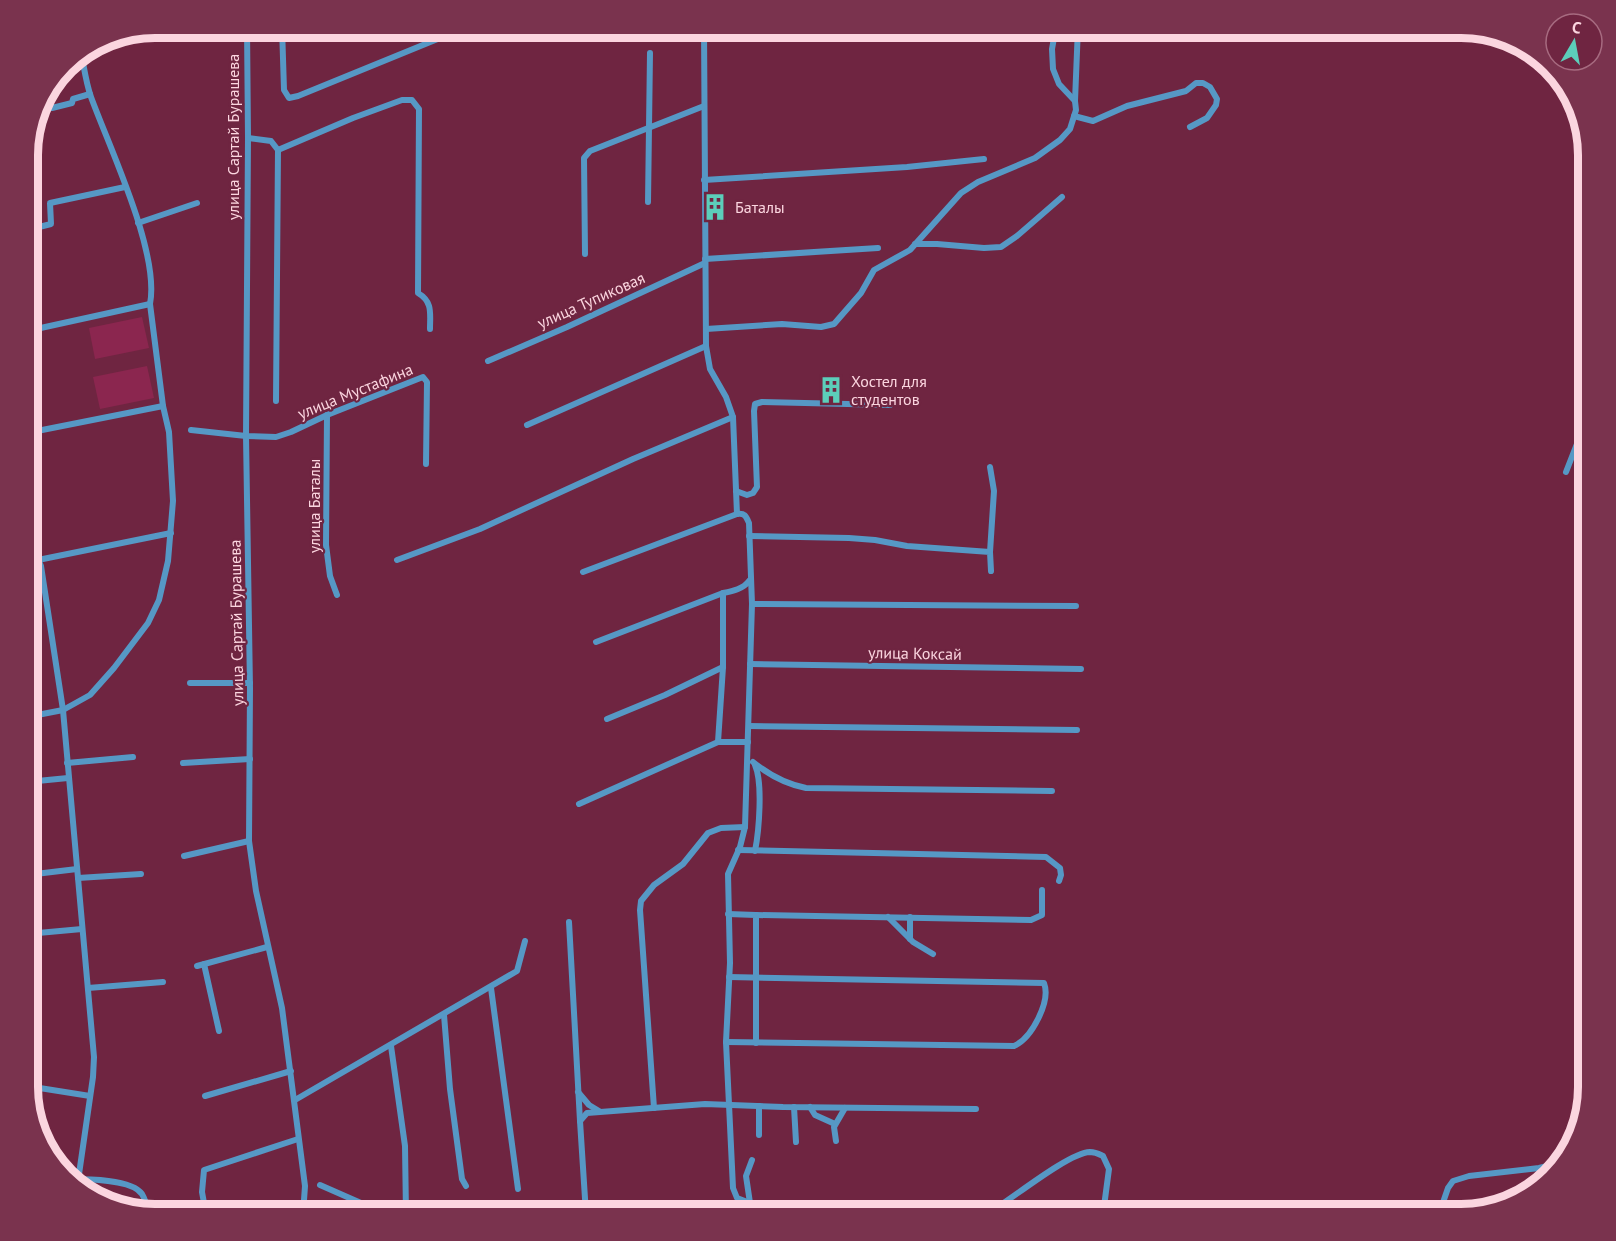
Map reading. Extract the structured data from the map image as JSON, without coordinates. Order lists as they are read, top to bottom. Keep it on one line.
{"streets":{"street":["улица Сартай Бурашева","улица Тупиковая","улица Мустафина","улица Баталы","улица Коксай"]},"crossings":[["улица Сартай Бурашева","улица Мустафина"],["улица Мустафина","улица Баталы"]],"places":{"building":["Баталы","Хостел для студентов"]},"north":"top"}
